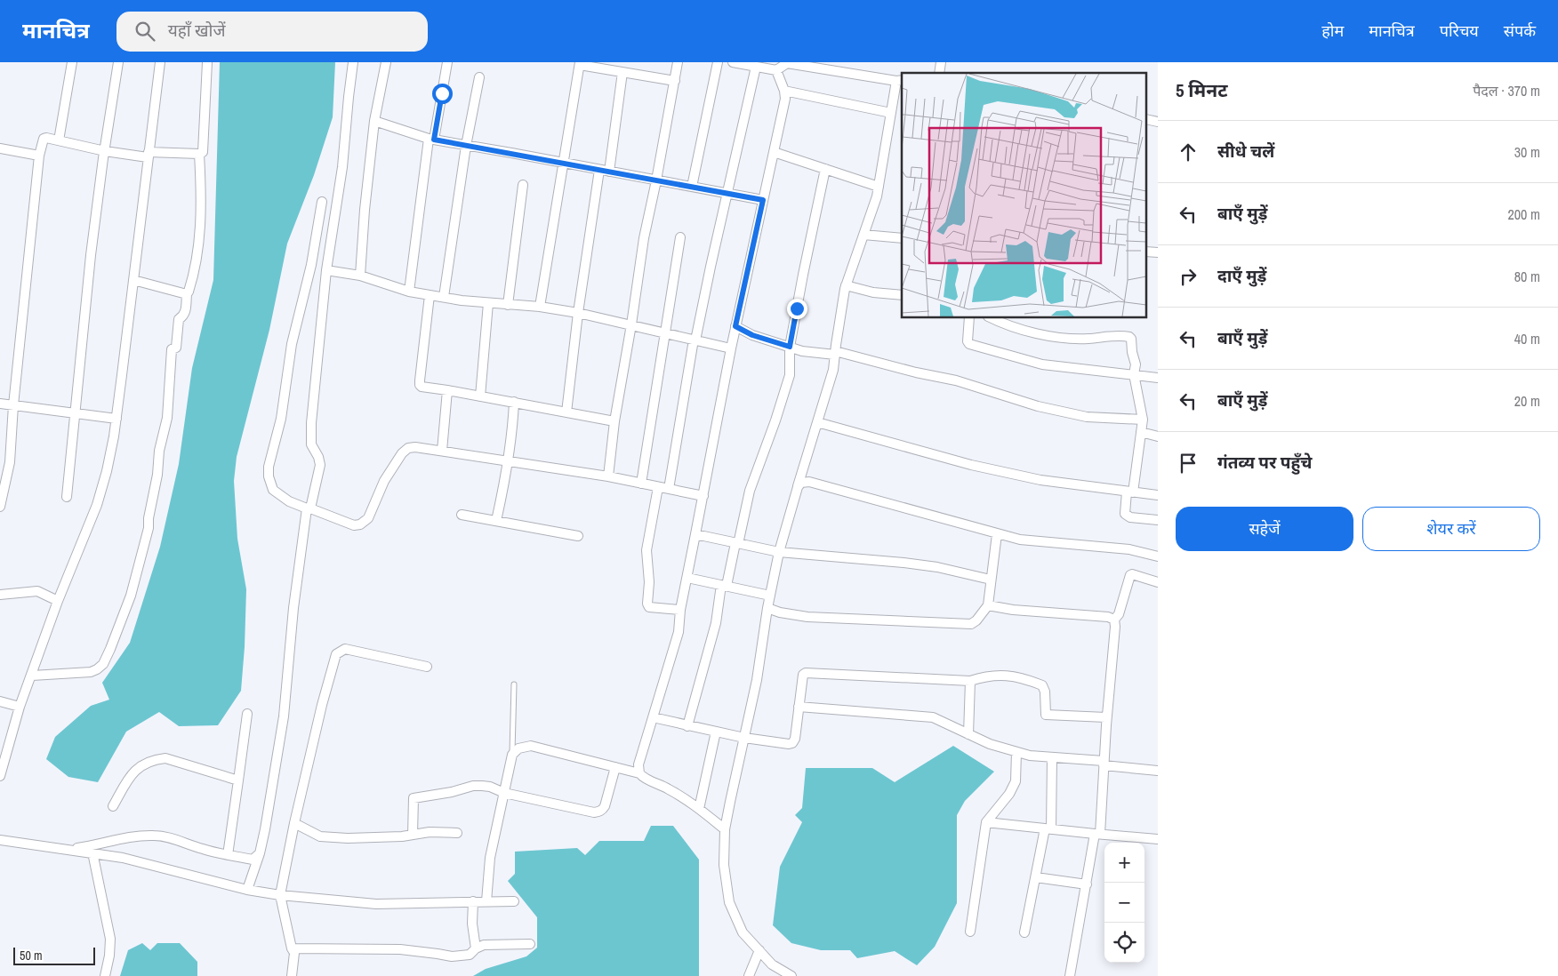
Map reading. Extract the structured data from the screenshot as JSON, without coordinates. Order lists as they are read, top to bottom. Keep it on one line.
{"scale_bar":"50 m","page":{"header":"मानचित्र","search":"यहाँ खोजें","nav":["होम","मानचित्र","परिचय","संपर्क"],"heading":["5 मिनट","पैदल · 370 m"],"list":[["सीधे चलें","30 m"],["बाएँ मुड़ें","200 m"],["दाएँ मुड़ें","80 m"],["बाएँ मुड़ें","40 m"],["बाएँ मुड़ें","20 m"],"गंतव्य पर पहुँचे"],"buttons":["सहेजें","शेयर करें"],"map_buttons":["+","−"],"scale":"50 m"}}
